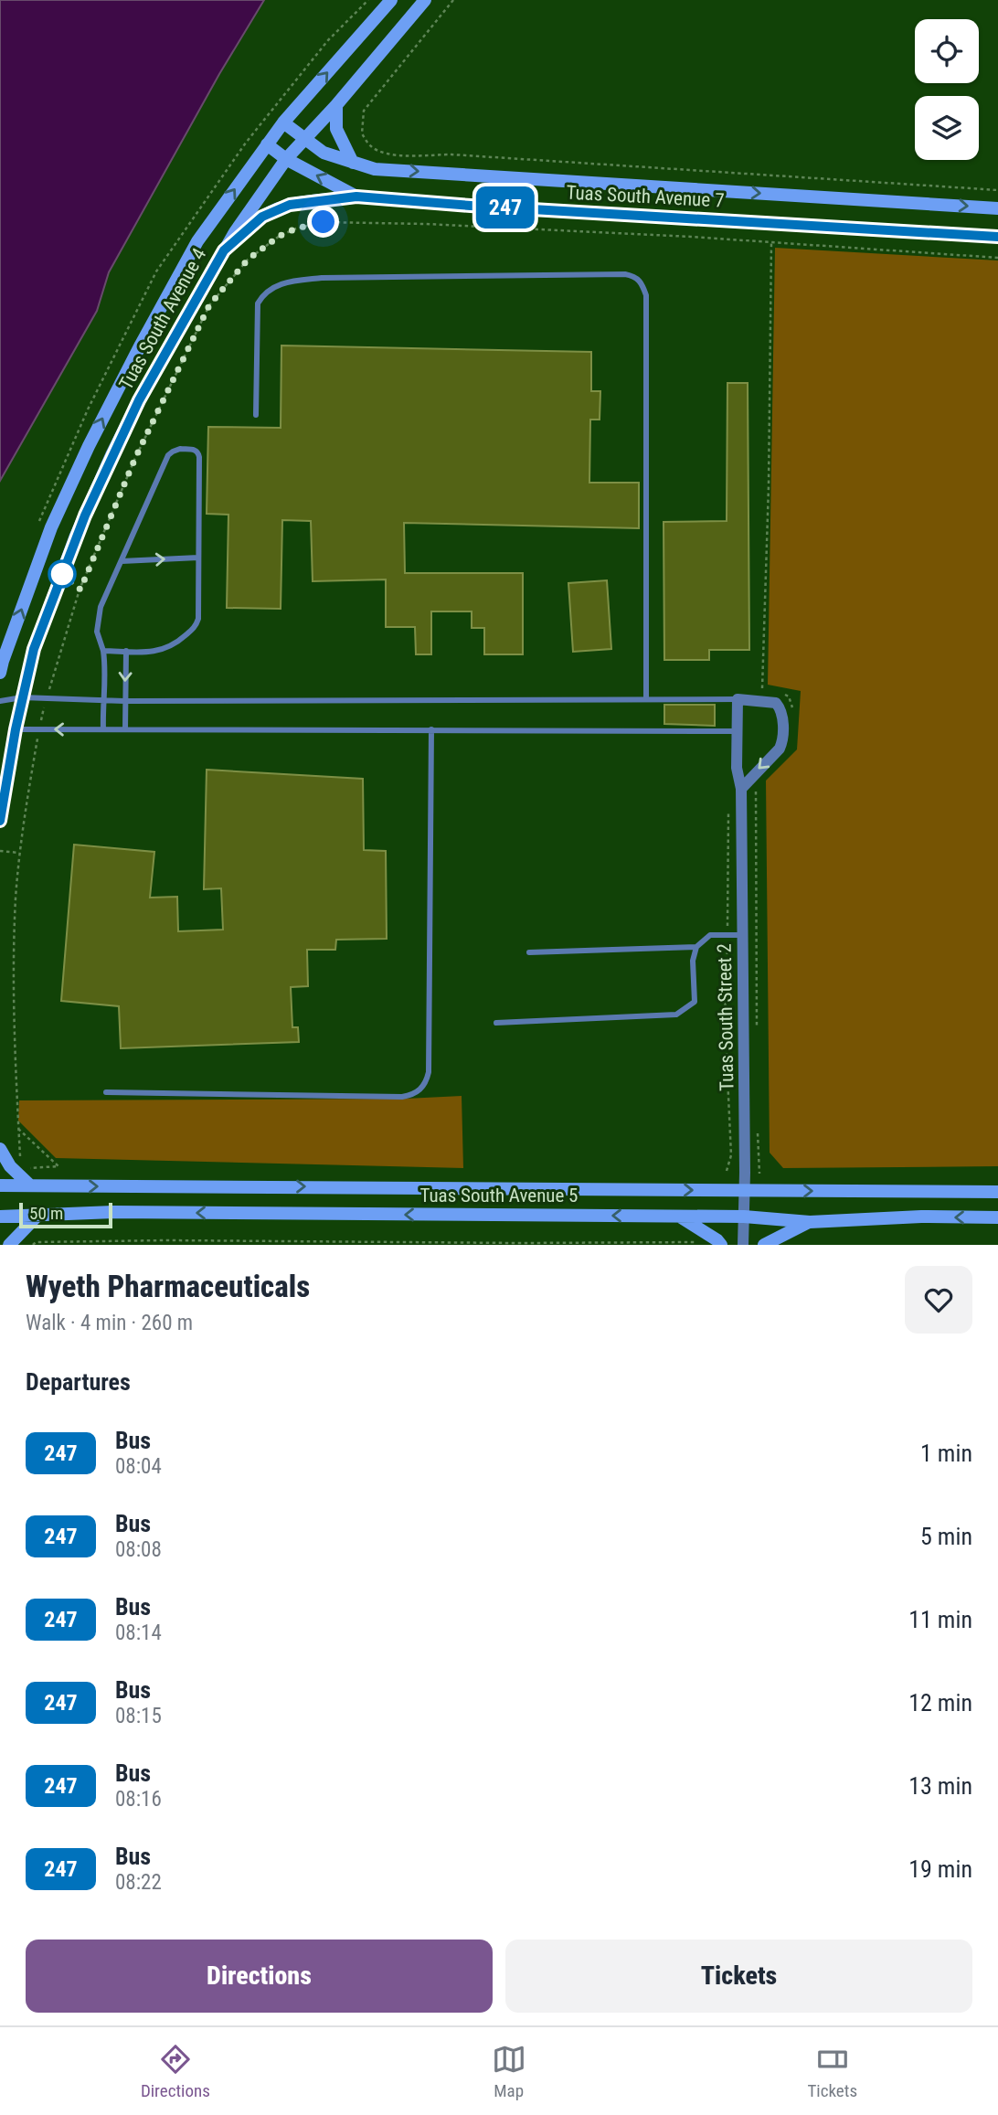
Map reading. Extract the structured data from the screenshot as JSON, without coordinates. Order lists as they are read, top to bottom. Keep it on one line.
{"streets":{"street":["Tuas South Avenue 7","Tuas South Avenue 4","Tuas South Street 2","Tuas South Avenue 5"]},"crossings":[["Tuas South Avenue 7","Tuas South Avenue 4"],["Tuas South Street 2","Tuas South Avenue 5"]],"lines":["bus line 247"],"scale_bar":"50 m","page":{"on_map":"247","scale":"50 m","heading":[["Wyeth Pharmaceuticals","Walk · 4 min · 260 m"],"Departures"],"list":[{"mark":"247","name":"Bus","note":"08:04","value":"1 min"},{"mark":"247","name":"Bus","note":"08:08","value":"5 min"},{"mark":"247","name":"Bus","note":"08:14","value":"11 min"},{"mark":"247","name":"Bus","note":"08:15","value":"12 min"},{"mark":"247","name":"Bus","note":"08:16","value":"13 min"},{"mark":"247","name":"Bus","note":"08:22","value":"19 min"}],"buttons":["Directions","Tickets"],"tabs":["Directions","Map","Tickets"]}}
